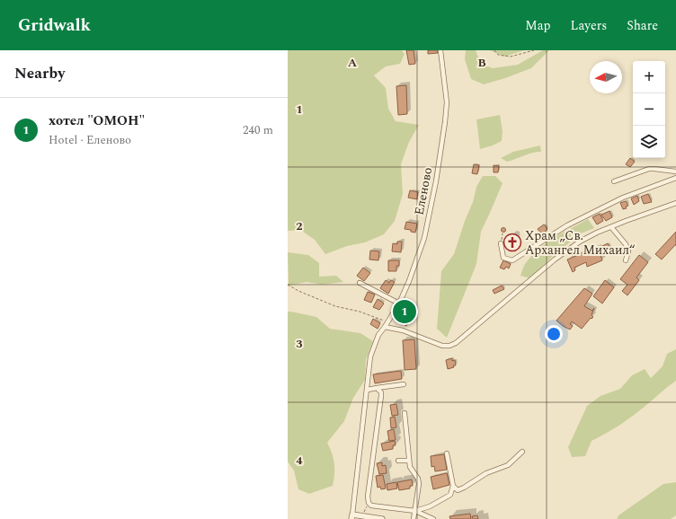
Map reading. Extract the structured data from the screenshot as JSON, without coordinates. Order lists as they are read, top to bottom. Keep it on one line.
{"streets":{"street":["Еленово"]},"places":{"church":["Храм „Св. Архангел Михаил“"]},"north":"left","page":{"header":"Gridwalk","nav":["Map","Layers","Share"],"heading":"Nearby","map_buttons":["+","−"],"list":[{"mark":"1","name":"хотел \"ОМОН\"","note":"Hotel · Еленово","value":"240 m"}],"pins":"1"},"grid":{"columns":["A","B"],"rows":["1","2","3","4"]}}
